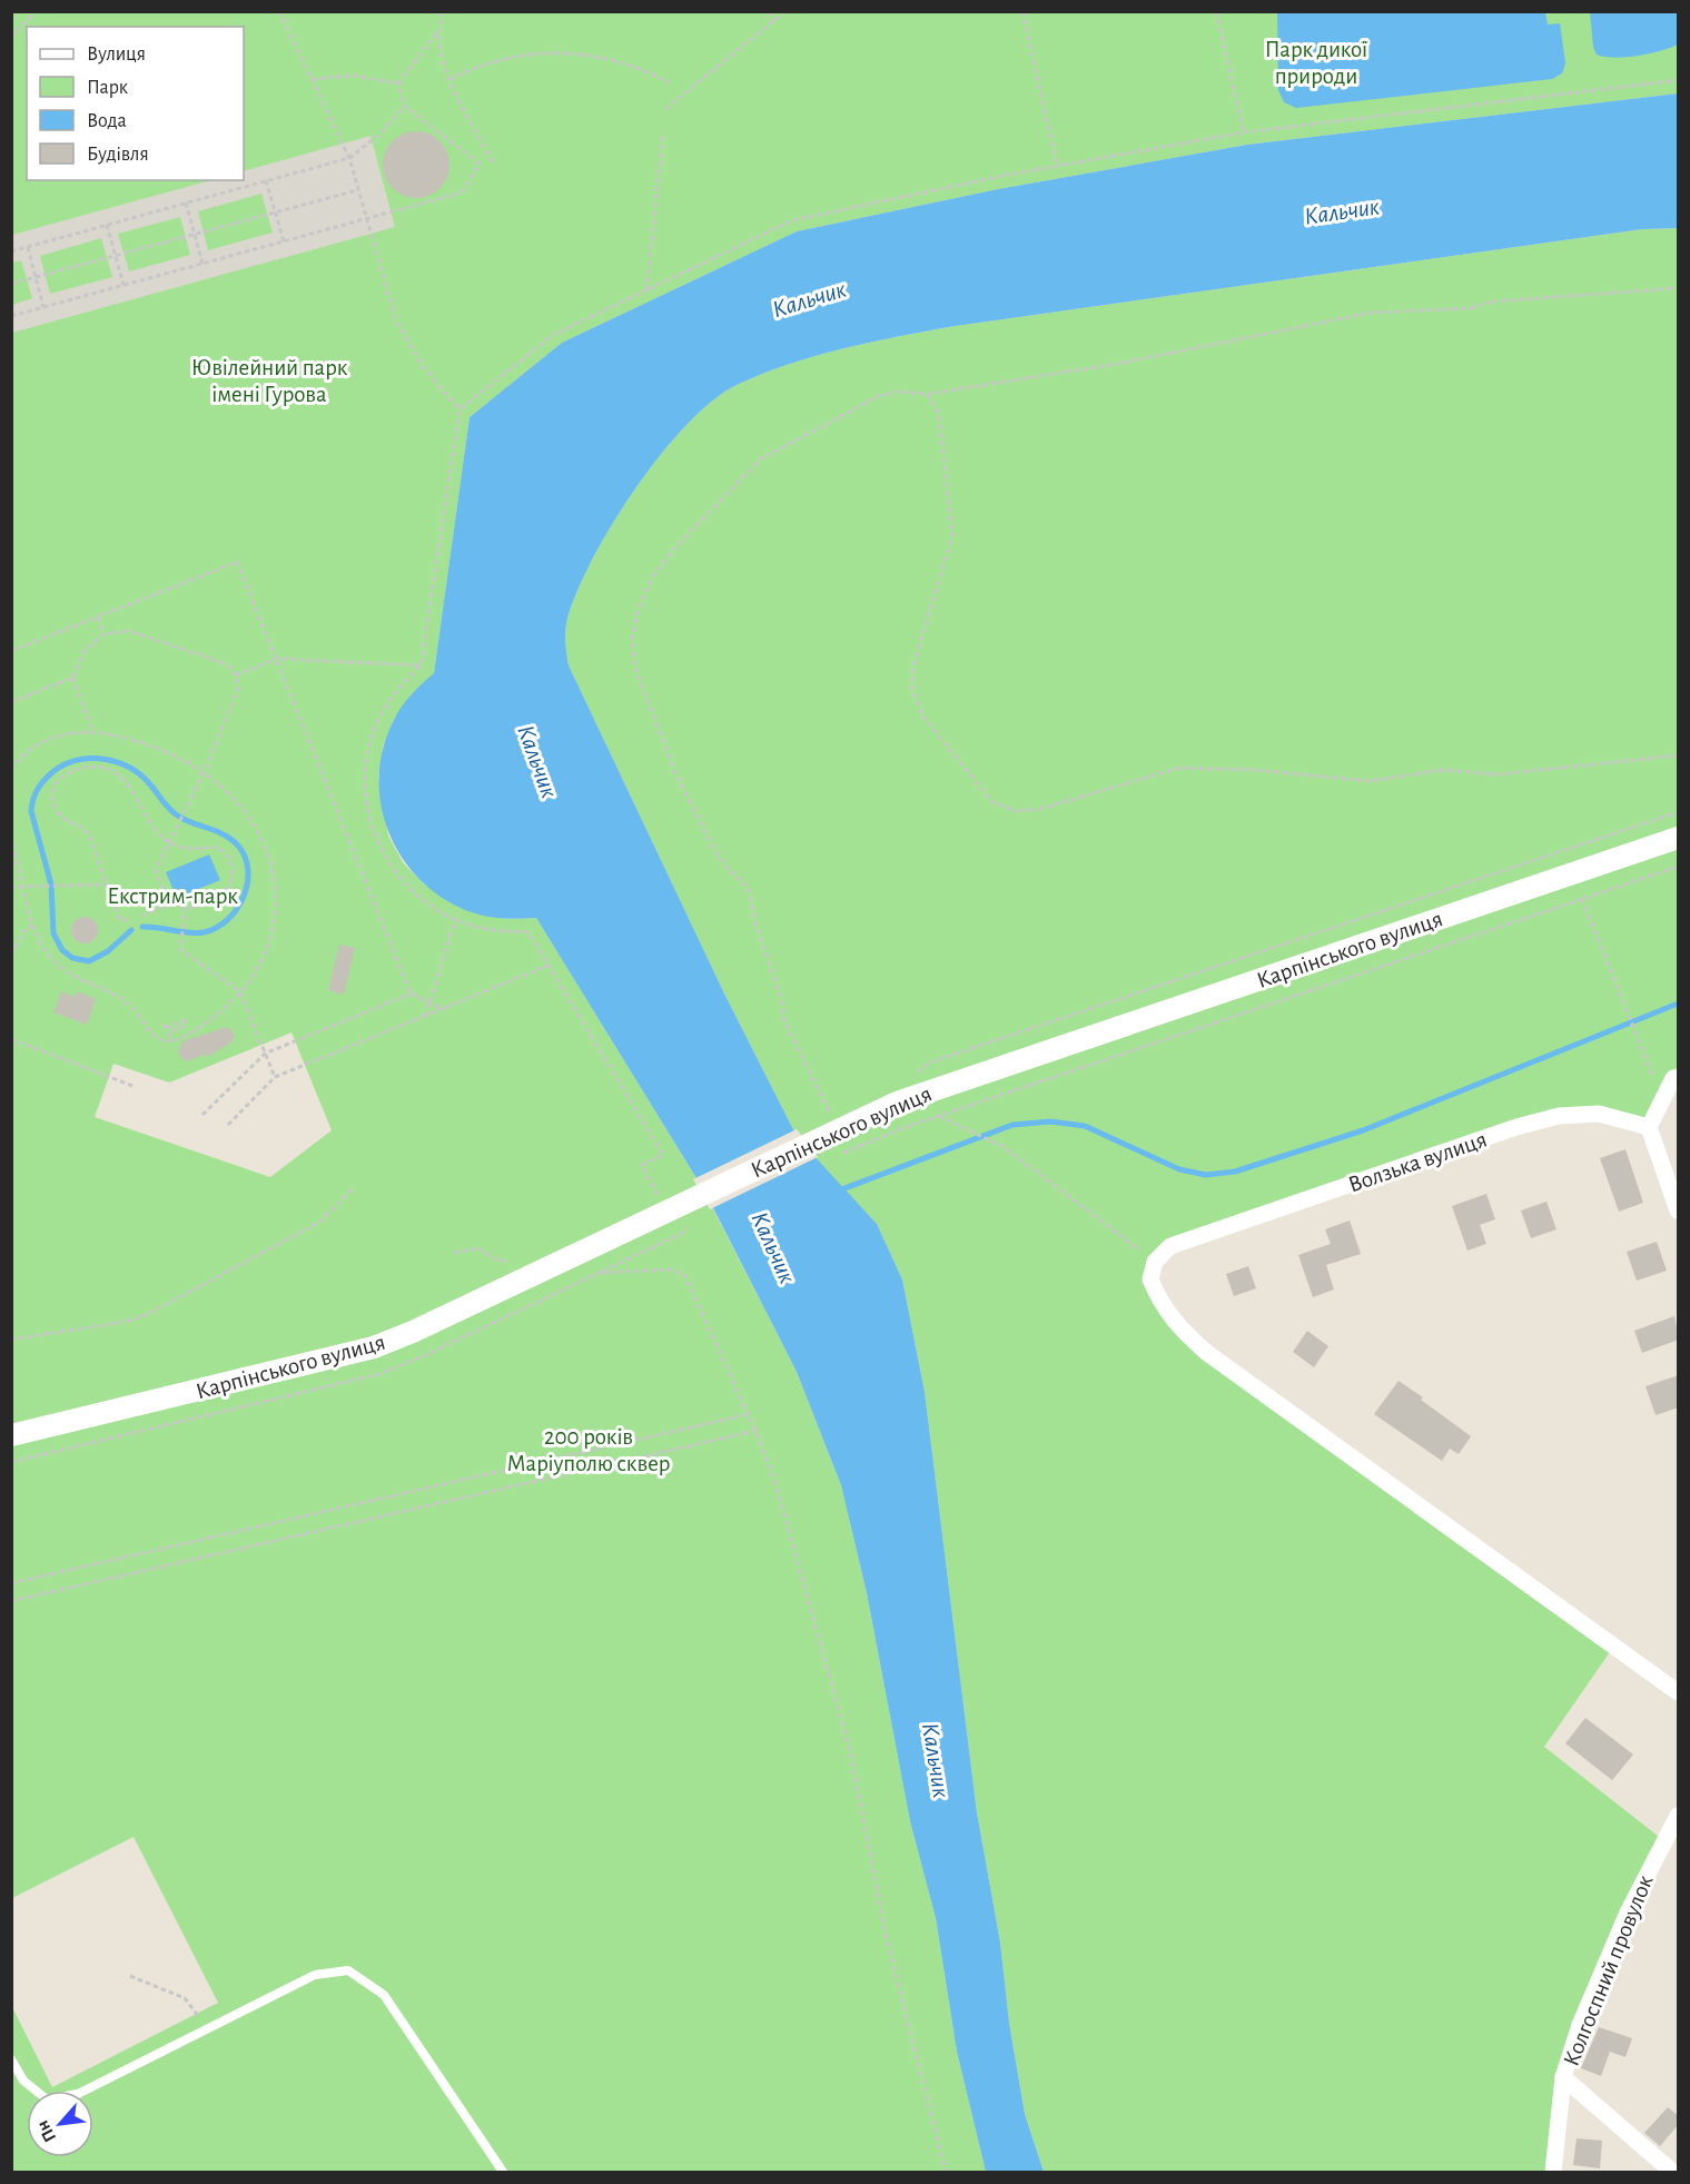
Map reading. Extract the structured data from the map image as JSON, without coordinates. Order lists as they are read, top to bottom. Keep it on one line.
{"streets":{"street":["Карпінського вулиця","Волзька вулиця","Колгоспний провулок"]},"water":["Кальчик"],"parks":["Парк дикої природи","Ювілейний парк імені Гурова","Екстрим-парк","200 років Маріуполю сквер"],"legend":["Вулиця","Парк","Вода","Будівля"],"north":"bottom left"}
